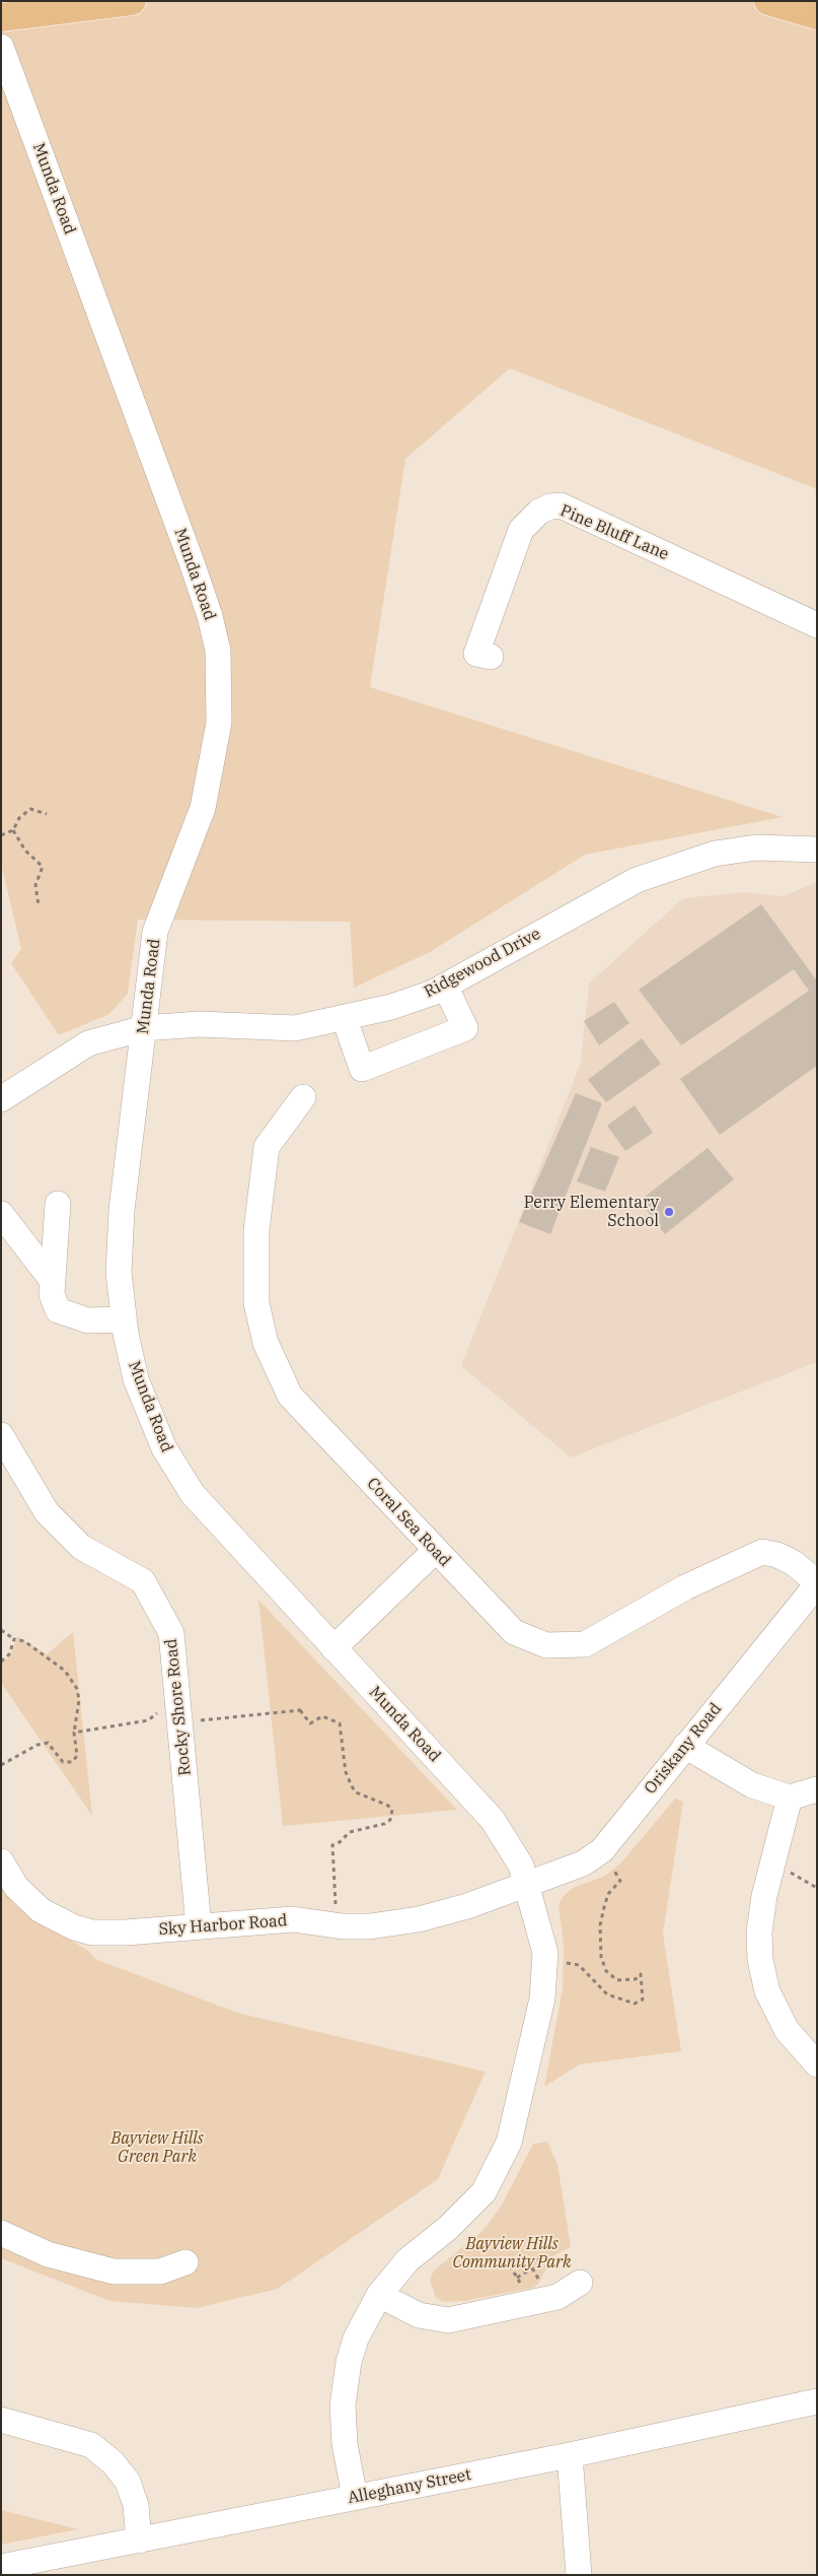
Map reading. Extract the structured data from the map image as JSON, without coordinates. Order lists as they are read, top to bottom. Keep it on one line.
{"streets":{"street":["Munda Road","Pine Bluff Lane","Ridgewood Drive","Coral Sea Road","Rocky Shore Road","Oriskany Road","Sky Harbor Road","Alleghany Street"]},"crossings":[["Munda Road","Ridgewood Drive"],["Munda Road","Oriskany Road"],["Munda Road","Sky Harbor Road"],["Munda Road","Alleghany Street"],["Coral Sea Road","Oriskany Road"],["Rocky Shore Road","Sky Harbor Road"],["Oriskany Road","Sky Harbor Road"]],"parks":["Bayview Hills Green Park","Bayview Hills Community Park"],"places":["Perry Elementary School"]}
